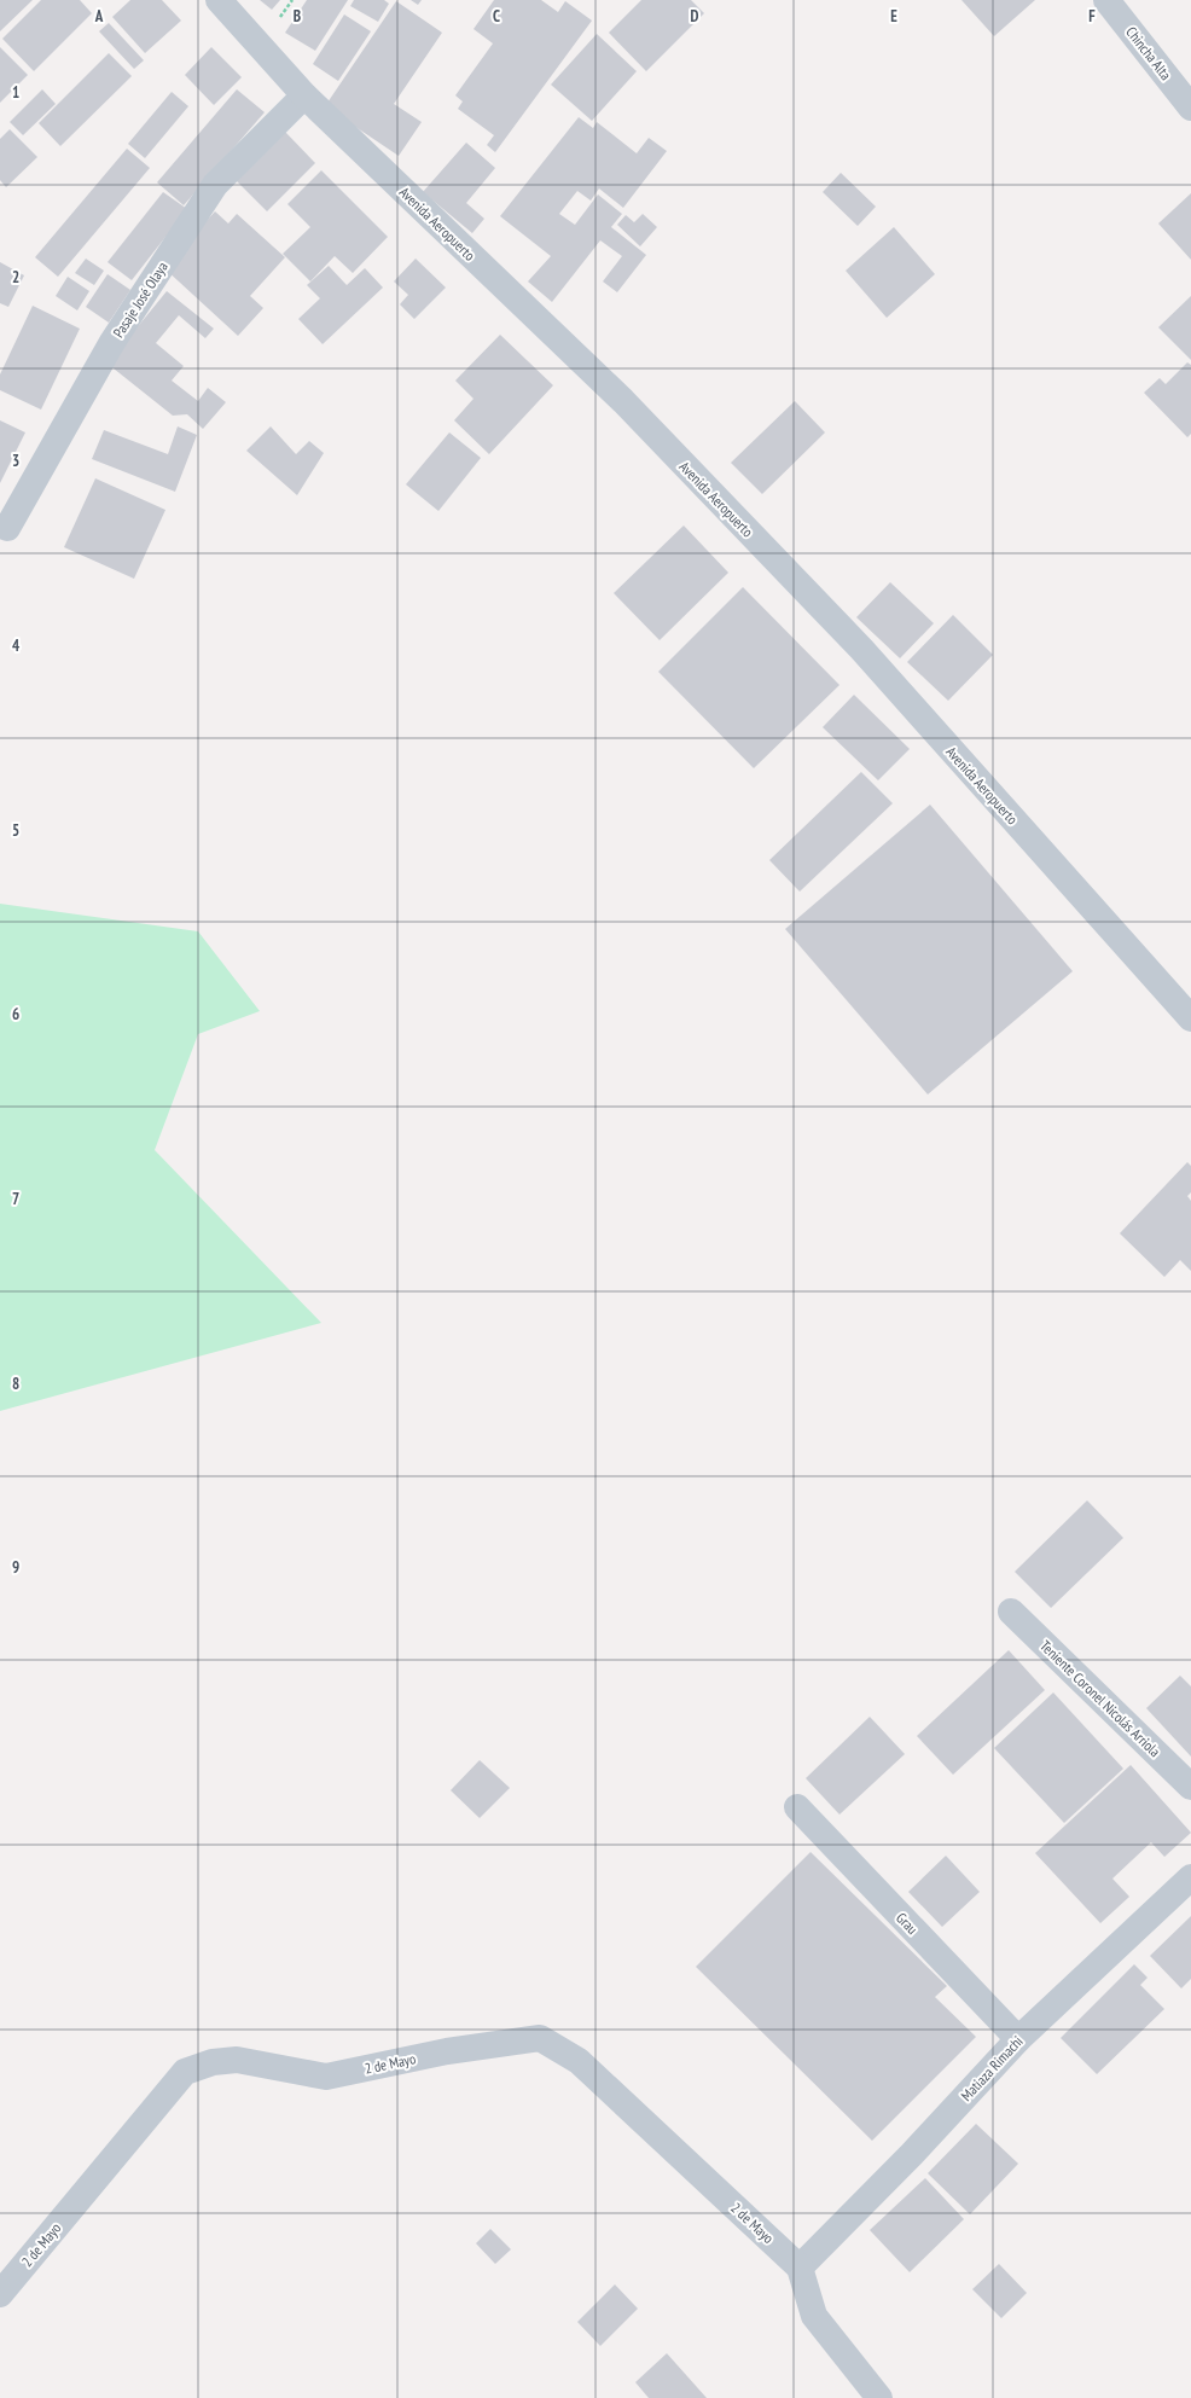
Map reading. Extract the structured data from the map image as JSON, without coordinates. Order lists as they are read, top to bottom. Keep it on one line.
{"streets":{"street":["Chincha Alta","Avenida Aeropuerto","Pasaje José Olaya","Teniente Coronel Nicolás Arriola","Grau","2 de Mayo","Matiaza Rimachi"]},"crossings":[["Avenida Aeropuerto","Pasaje José Olaya"],["Grau","Matiaza Rimachi"],["2 de Mayo","Matiaza Rimachi"]],"grid":{"columns":["A","B","C","D","E","F"],"rows":["1","2","3","4","5","6","7","8","9"]}}
